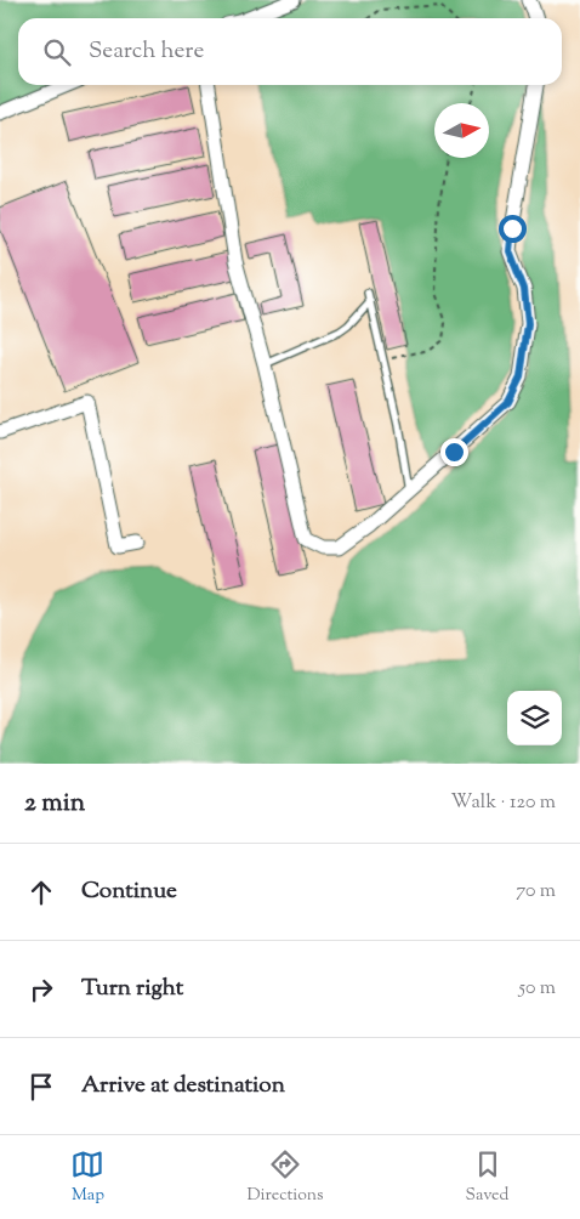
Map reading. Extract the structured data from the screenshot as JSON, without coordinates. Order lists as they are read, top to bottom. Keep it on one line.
{"north":"right","page":{"search":"Search here","heading":["2 min","Walk · 120 m"],"list":[["Continue","70 m"],["Turn right","50 m"],"Arrive at destination"],"nav":["Map","Directions","Saved"]}}
